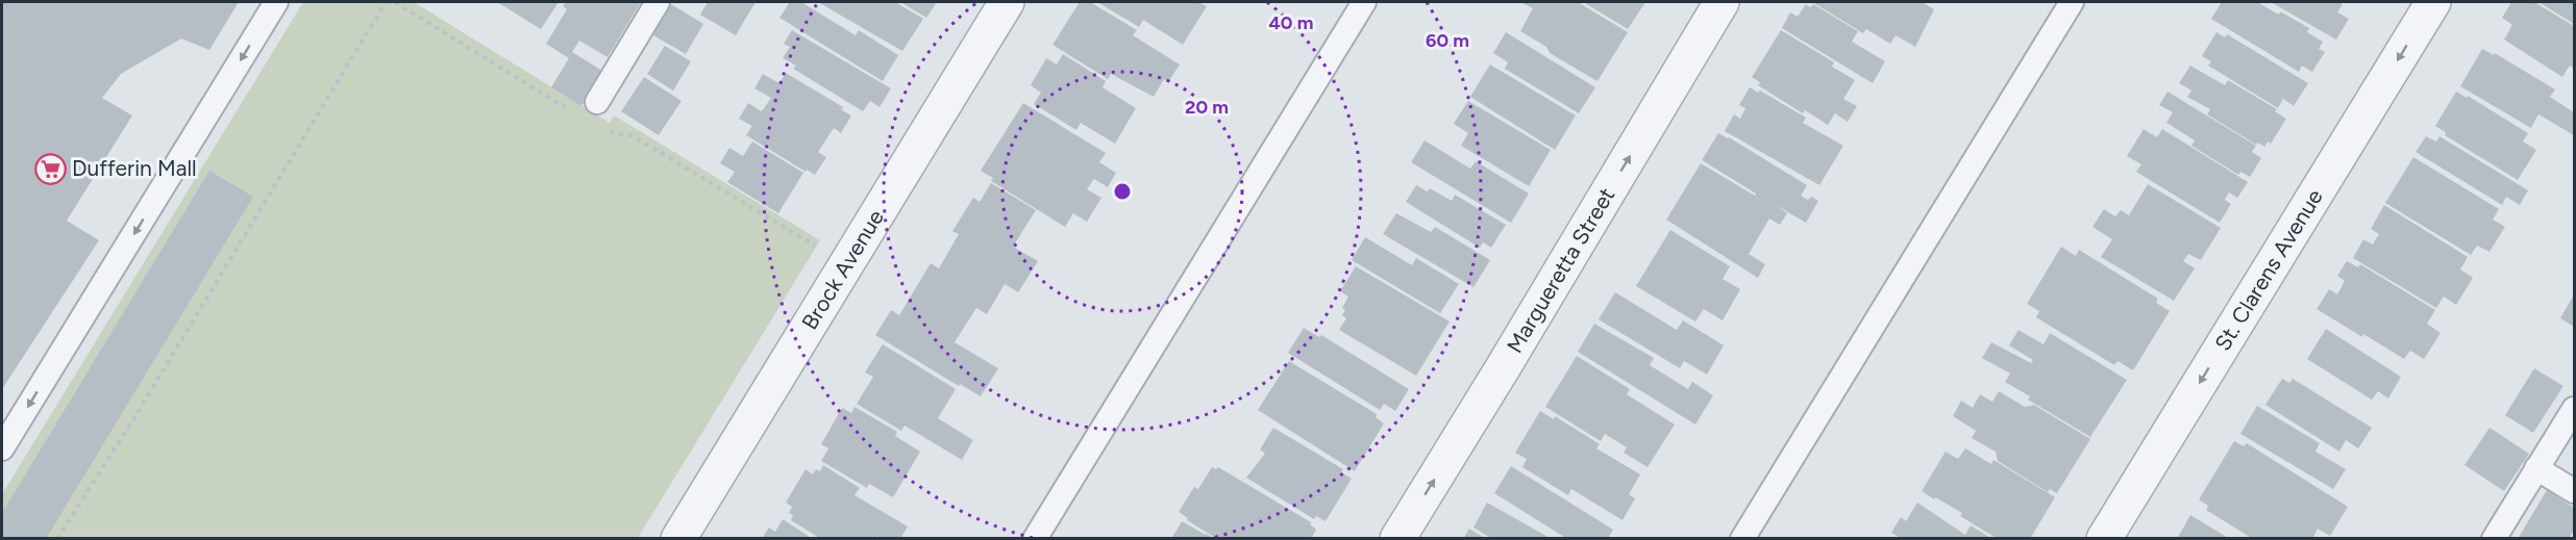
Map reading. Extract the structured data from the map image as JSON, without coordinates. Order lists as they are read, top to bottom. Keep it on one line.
{"streets":{"street":["Brock Avenue","Margueretta Street","St. Clarens Avenue"]},"one_way":["Margueretta Street","St. Clarens Avenue"],"places":{"supermarket":["Dufferin Mall"]},"rings":["40 m","60 m","20 m"]}
